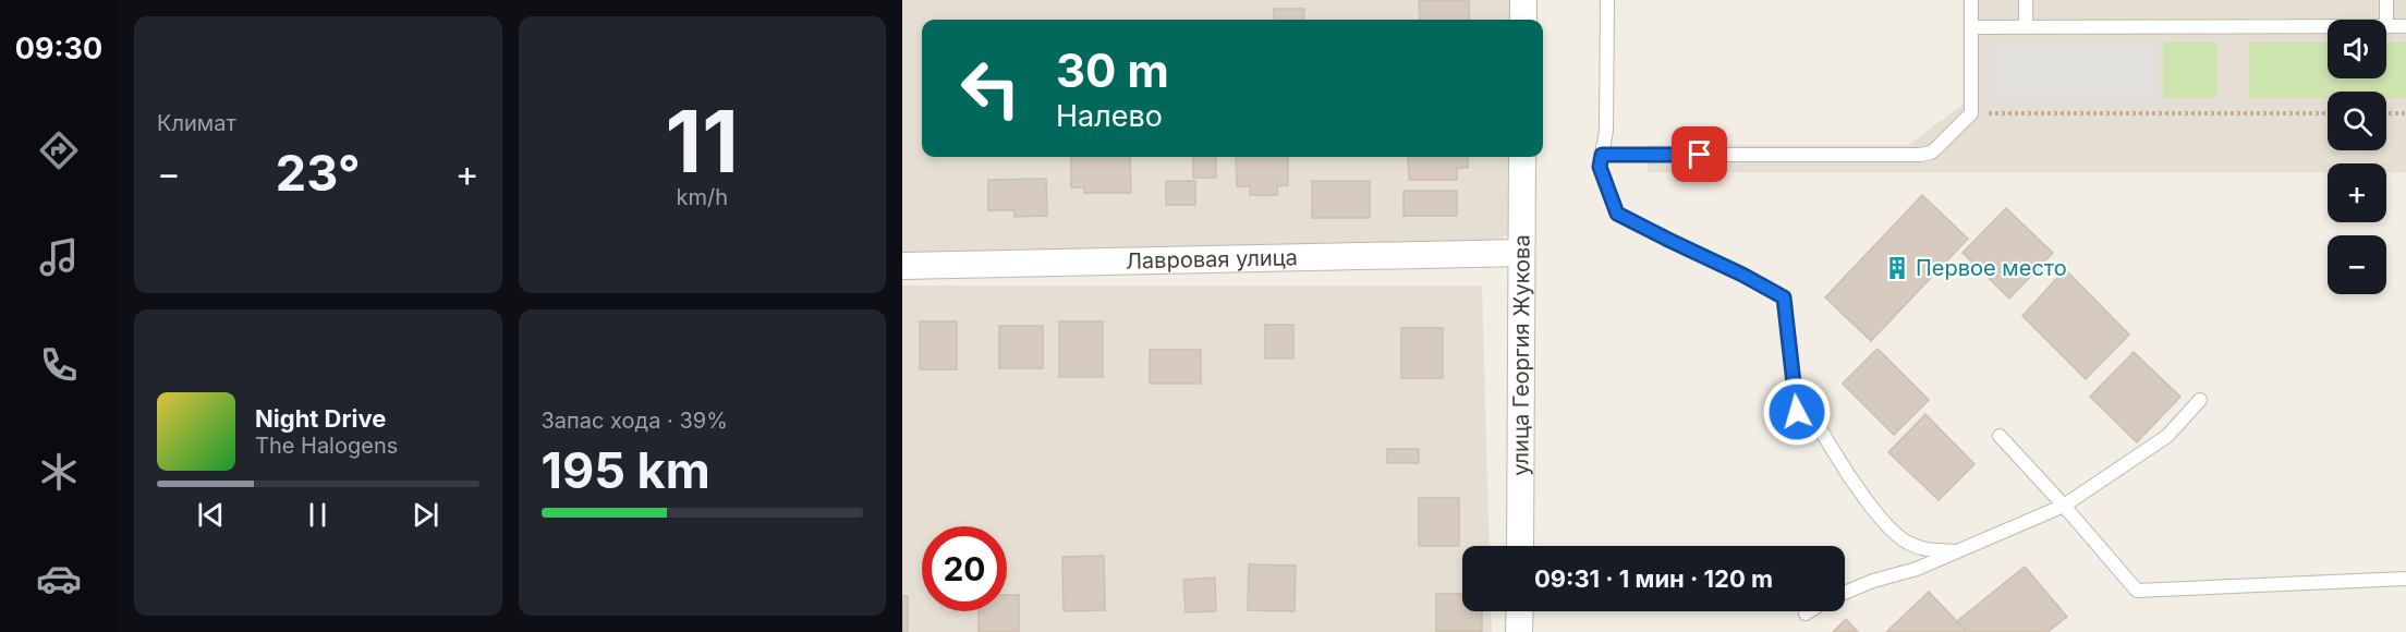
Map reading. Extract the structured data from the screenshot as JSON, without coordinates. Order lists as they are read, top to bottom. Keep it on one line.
{"streets":{"street":["Лавровая улица","улица Георгия Жукова"]},"crossings":[["Лавровая улица","улица Георгия Жукова"]],"places":{"building":["Первое место"]},"page":{"tabs":"09:30","tile":["Климат",["11","km/h"],["Запас хода · 39%","195 km"]],"map_buttons":["+","−"],"turn":["30 m","Налево"],"heat":["−","23°","+"],"song":["Night Drive","The Halogens"],"limit":"20","trip":"09:31 · 1 мин · 120 m"}}
